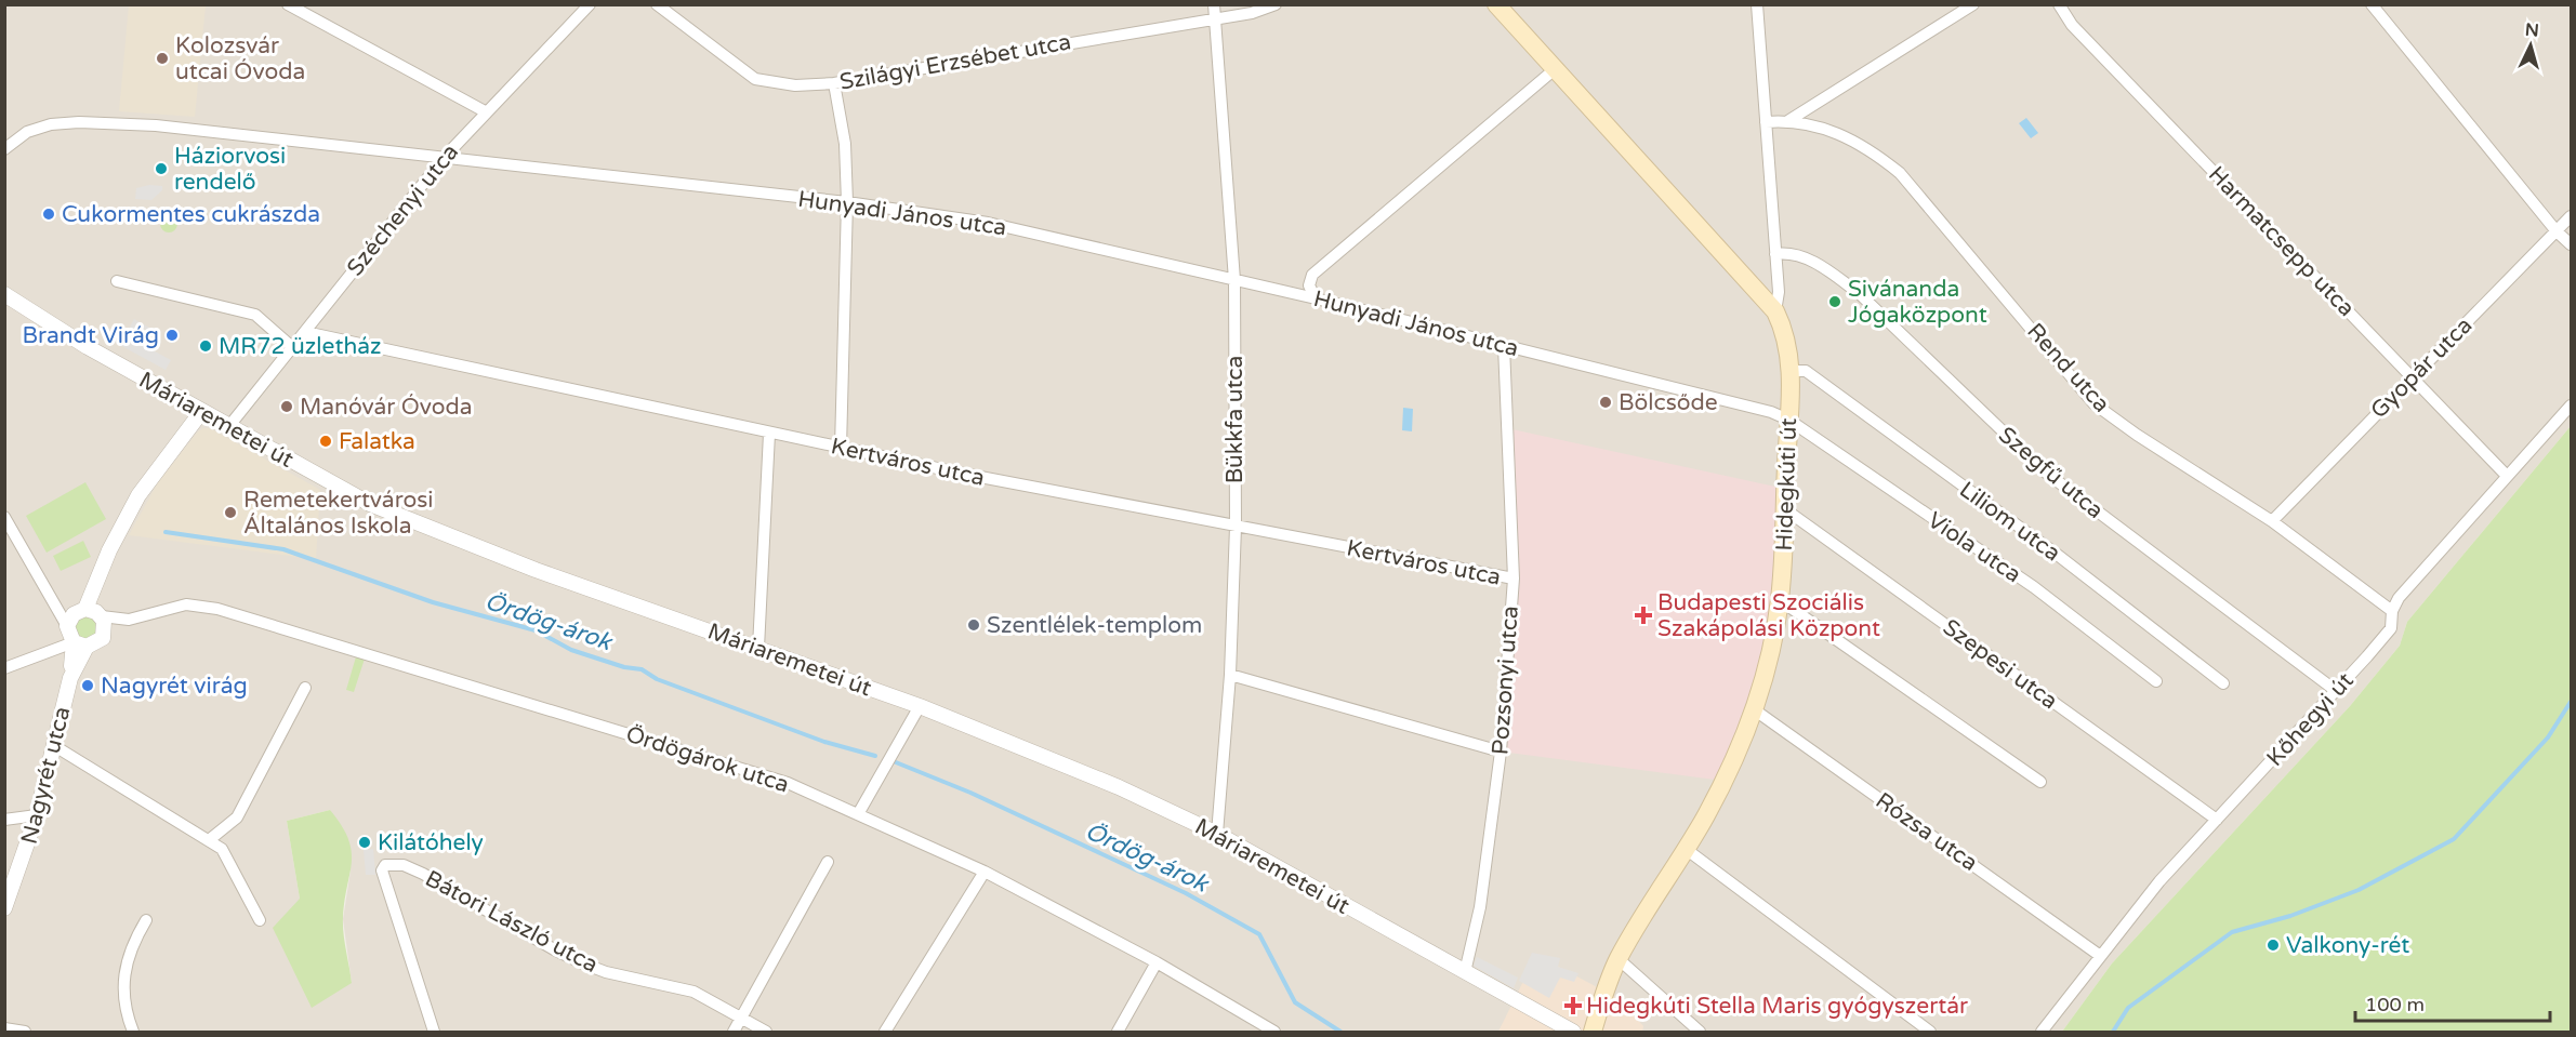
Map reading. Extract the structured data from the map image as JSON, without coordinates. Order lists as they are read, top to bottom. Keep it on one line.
{"streets":{"main road":["Hidegkúti út"],"street":["Szilágyi Erzsébet utca","Széchenyi utca","Hunyadi János utca","Harmatcsepp utca","Rend utca","Gyopár utca","Máriaremetei út","Bükkfa utca","Kertváros utca","Szegfű utca","Liliom utca","Viola utca","Szepesi utca","Pozsonyi utca","Kőhegyi út","Ördögárok utca","Nagyrét utca","Rózsa utca","Bátori László utca"]},"crossings":[["Szilágyi Erzsébet utca","Bükkfa utca"],["Széchenyi utca","Hunyadi János utca"],["Széchenyi utca","Máriaremetei út"],["Széchenyi utca","Kertváros utca"],["Hunyadi János utca","Bükkfa utca"],["Hunyadi János utca","Hidegkúti út"],["Hunyadi János utca","Viola utca"],["Hunyadi János utca","Pozsonyi utca"],["Harmatcsepp utca","Gyopár utca"],["Harmatcsepp utca","Kőhegyi út"],["Rend utca","Gyopár utca"],["Rend utca","Kőhegyi út"],["Máriaremetei út","Bükkfa utca"],["Máriaremetei út","Pozsonyi utca"],["Máriaremetei út","Nagyrét utca"],["Bükkfa utca","Kertváros utca"],["Kertváros utca","Pozsonyi utca"],["Szegfű utca","Kőhegyi út"],["Hidegkúti út","Liliom utca"],["Hidegkúti út","Viola utca"],["Hidegkúti út","Szepesi utca"],["Hidegkúti út","Rózsa utca"],["Szepesi utca","Kőhegyi út"],["Kőhegyi út","Rózsa utca"],["Ördögárok utca","Nagyrét utca"]],"water":["Ördög-árok"],"places":{"other":["Kolozsvár utcai Óvoda","Háziorvosi rendelő","Cukormentes cukrászda","Sivánanda Jógaközpont","Brandt Virág","MR72 üzletház","Bölcsőde","Manóvár Óvoda","Falatka","Remetekertvárosi Általános Iskola","Szentlélek-templom","Nagyrét virág","Kilátóhely","Valkony-rét"],"health":["Budapesti Szociális Szakápolási Központ","Hidegkúti Stella Maris gyógyszertár"]},"scale_bar":"100 m","north":"top"}
